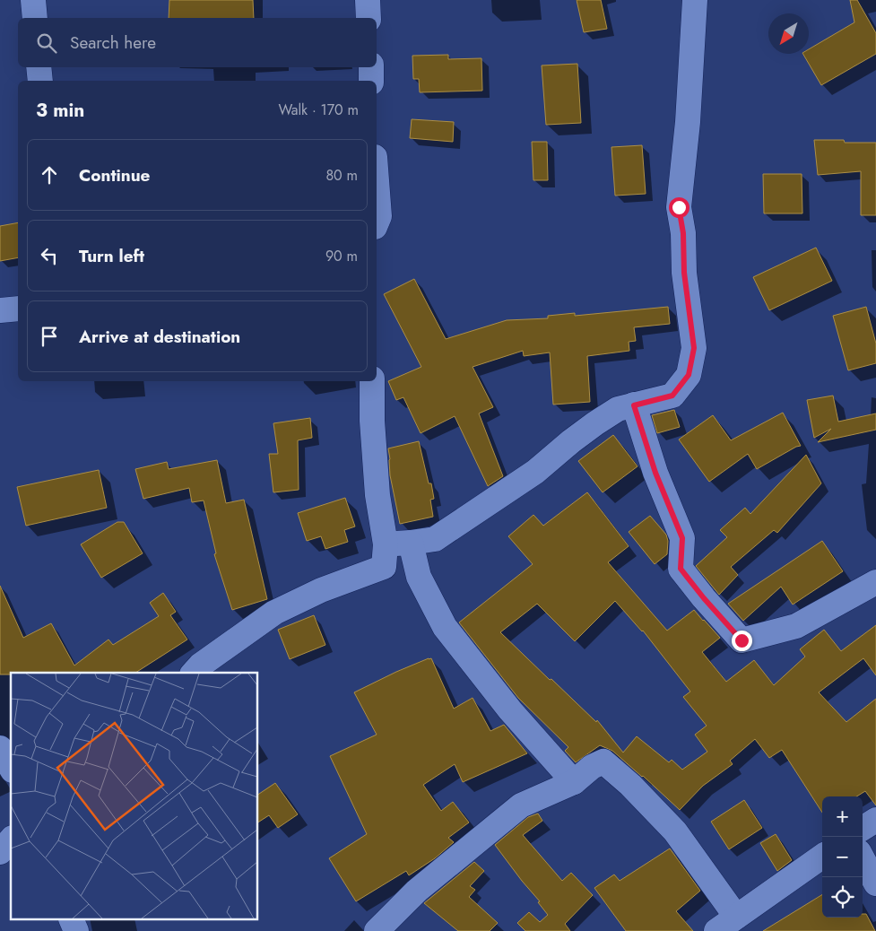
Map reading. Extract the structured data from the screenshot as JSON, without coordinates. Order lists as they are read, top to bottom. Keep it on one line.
{"north":"bottom left","page":{"search":"Search here","heading":["3 min","Walk · 170 m"],"list":[["Continue","80 m"],["Turn left","90 m"],"Arrive at destination"],"map_buttons":["+","−"]}}
